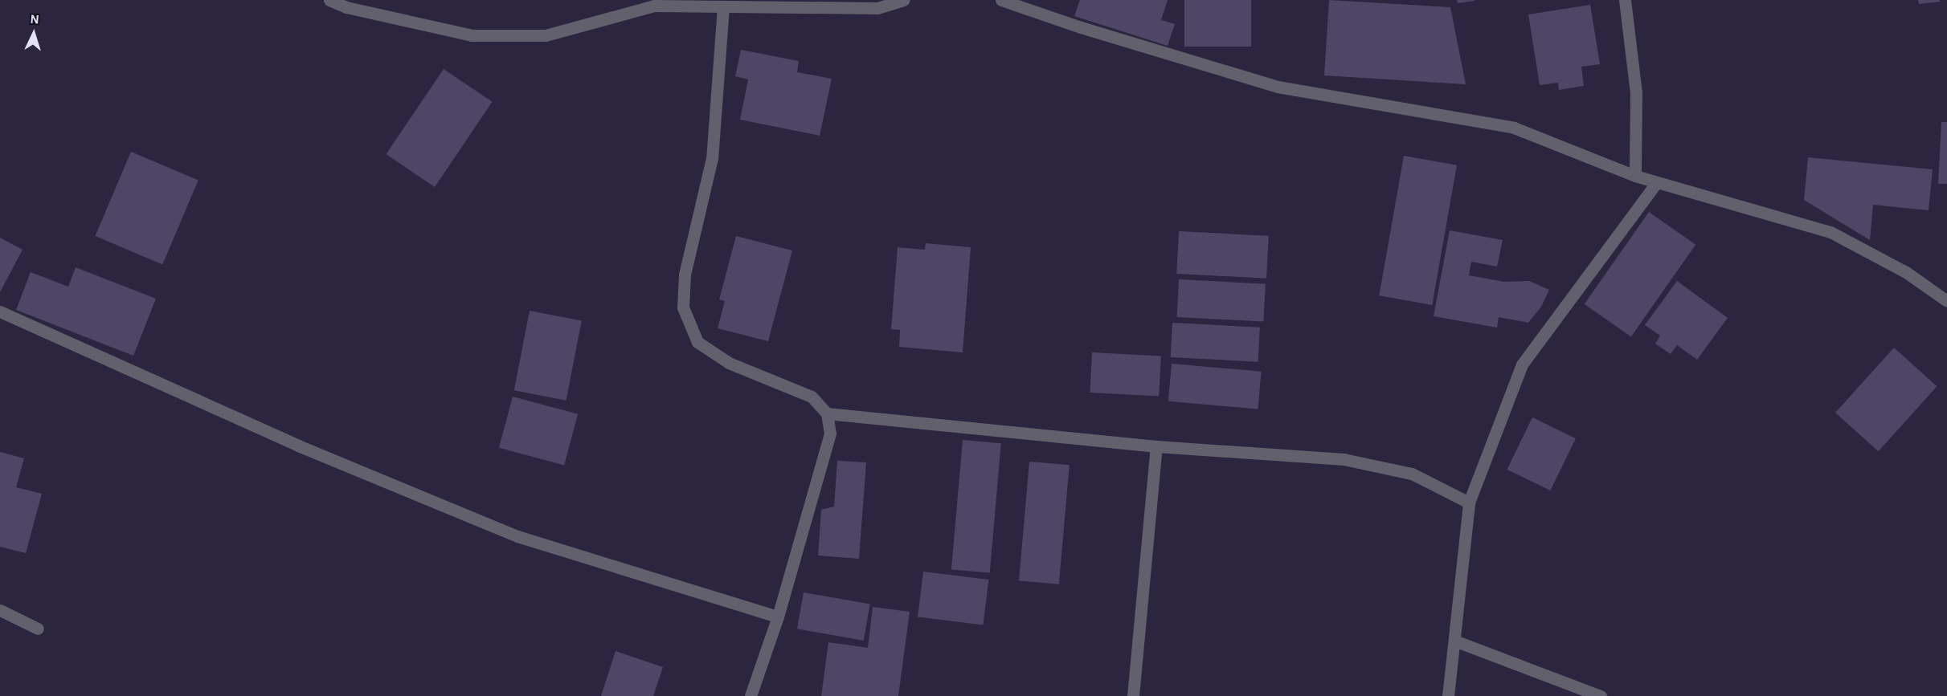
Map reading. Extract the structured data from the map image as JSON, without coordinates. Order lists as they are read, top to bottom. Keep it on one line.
{"north":"top"}
